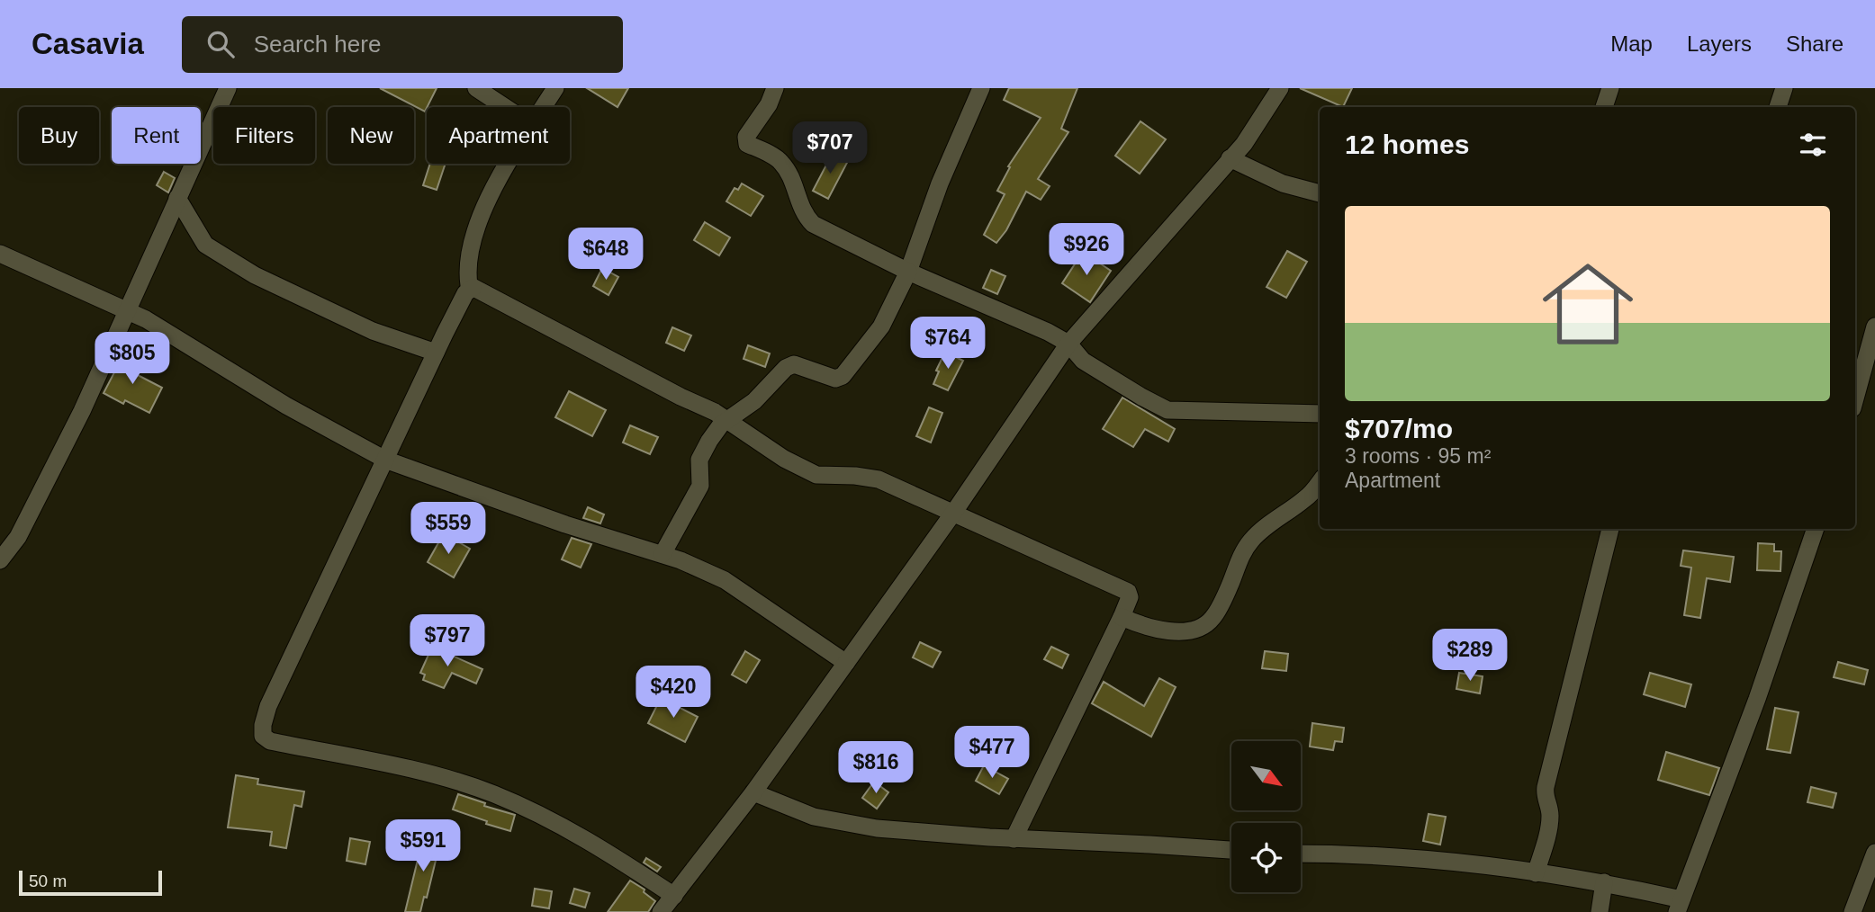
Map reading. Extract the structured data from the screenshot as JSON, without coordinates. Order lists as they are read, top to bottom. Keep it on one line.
{"scale_bar":"50 m","north":"bottom right","page":{"header":"Casavia","search":"Search here","nav":["Map","Layers","Share"],"chip":["Buy","Rent","Filters","New","Apartment"],"heading":"12 homes","price":["$707","$926","$648","$764","$805","$559","$797","$289","$420","$477","$816","$591"],"list":[{"name":"$707/mo","note":"3 rooms · 95 m² · Apartment"}],"scale":"50 m"}}
